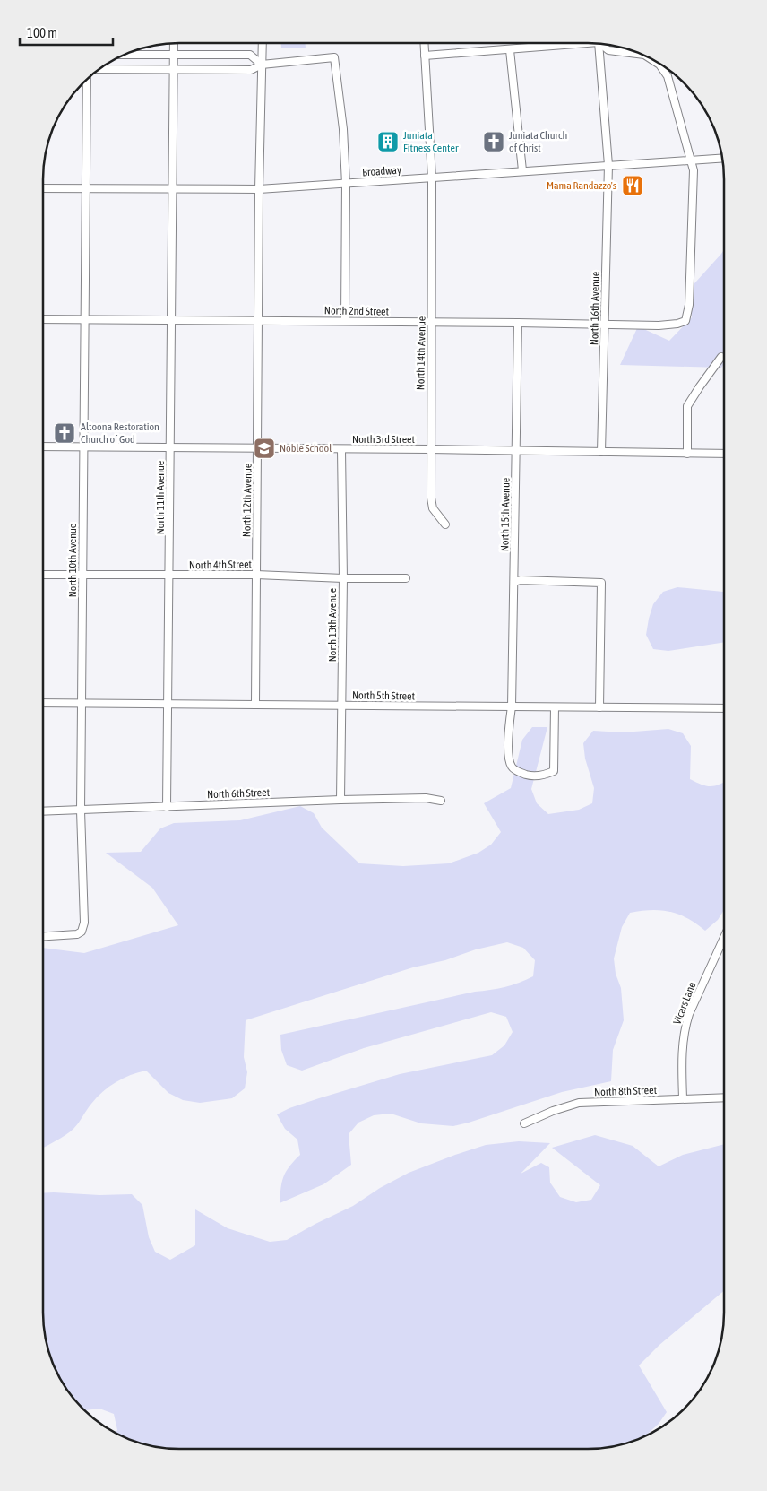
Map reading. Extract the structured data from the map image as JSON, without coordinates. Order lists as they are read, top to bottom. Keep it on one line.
{"streets":{"street":["Broadway","North 16th Avenue","North 2nd Street","North 14th Avenue","North 3rd Street","North 11th Avenue","North 12th Avenue","North 15th Avenue","North 10th Avenue","North 4th Street","North 13th Avenue","North 5th Street","North 6th Street","Vicars Lane","North 8th Street"]},"crossings":[["Broadway","North 16th Avenue"],["Broadway","North 2nd Street"],["Broadway","North 14th Avenue"],["Broadway","North 11th Avenue"],["Broadway","North 12th Avenue"],["Broadway","North 10th Avenue"],["North 16th Avenue","North 2nd Street"],["North 16th Avenue","North 3rd Street"],["North 2nd Street","North 14th Avenue"],["North 2nd Street","North 11th Avenue"],["North 2nd Street","North 12th Avenue"],["North 2nd Street","North 15th Avenue"],["North 2nd Street","North 10th Avenue"],["North 14th Avenue","North 3rd Street"],["North 3rd Street","North 11th Avenue"],["North 3rd Street","North 12th Avenue"],["North 3rd Street","North 15th Avenue"],["North 3rd Street","North 10th Avenue"],["North 3rd Street","North 13th Avenue"],["North 11th Avenue","North 4th Street"],["North 11th Avenue","North 5th Street"],["North 11th Avenue","North 6th Street"],["North 12th Avenue","North 4th Street"],["North 12th Avenue","North 5th Street"],["North 15th Avenue","North 5th Street"],["North 10th Avenue","North 4th Street"],["North 10th Avenue","North 5th Street"],["North 10th Avenue","North 6th Street"],["North 4th Street","North 13th Avenue"],["North 13th Avenue","North 5th Street"],["North 13th Avenue","North 6th Street"],["Vicars Lane","North 8th Street"]],"places":{"building":["Juniata Fitness Center"],"church":["Juniata Church of Christ","Altoona Restoration Church of God"],"restaurant":["Mama Randazzo's"],"school or university":["Noble School"]},"scale_bar":"100 m"}
